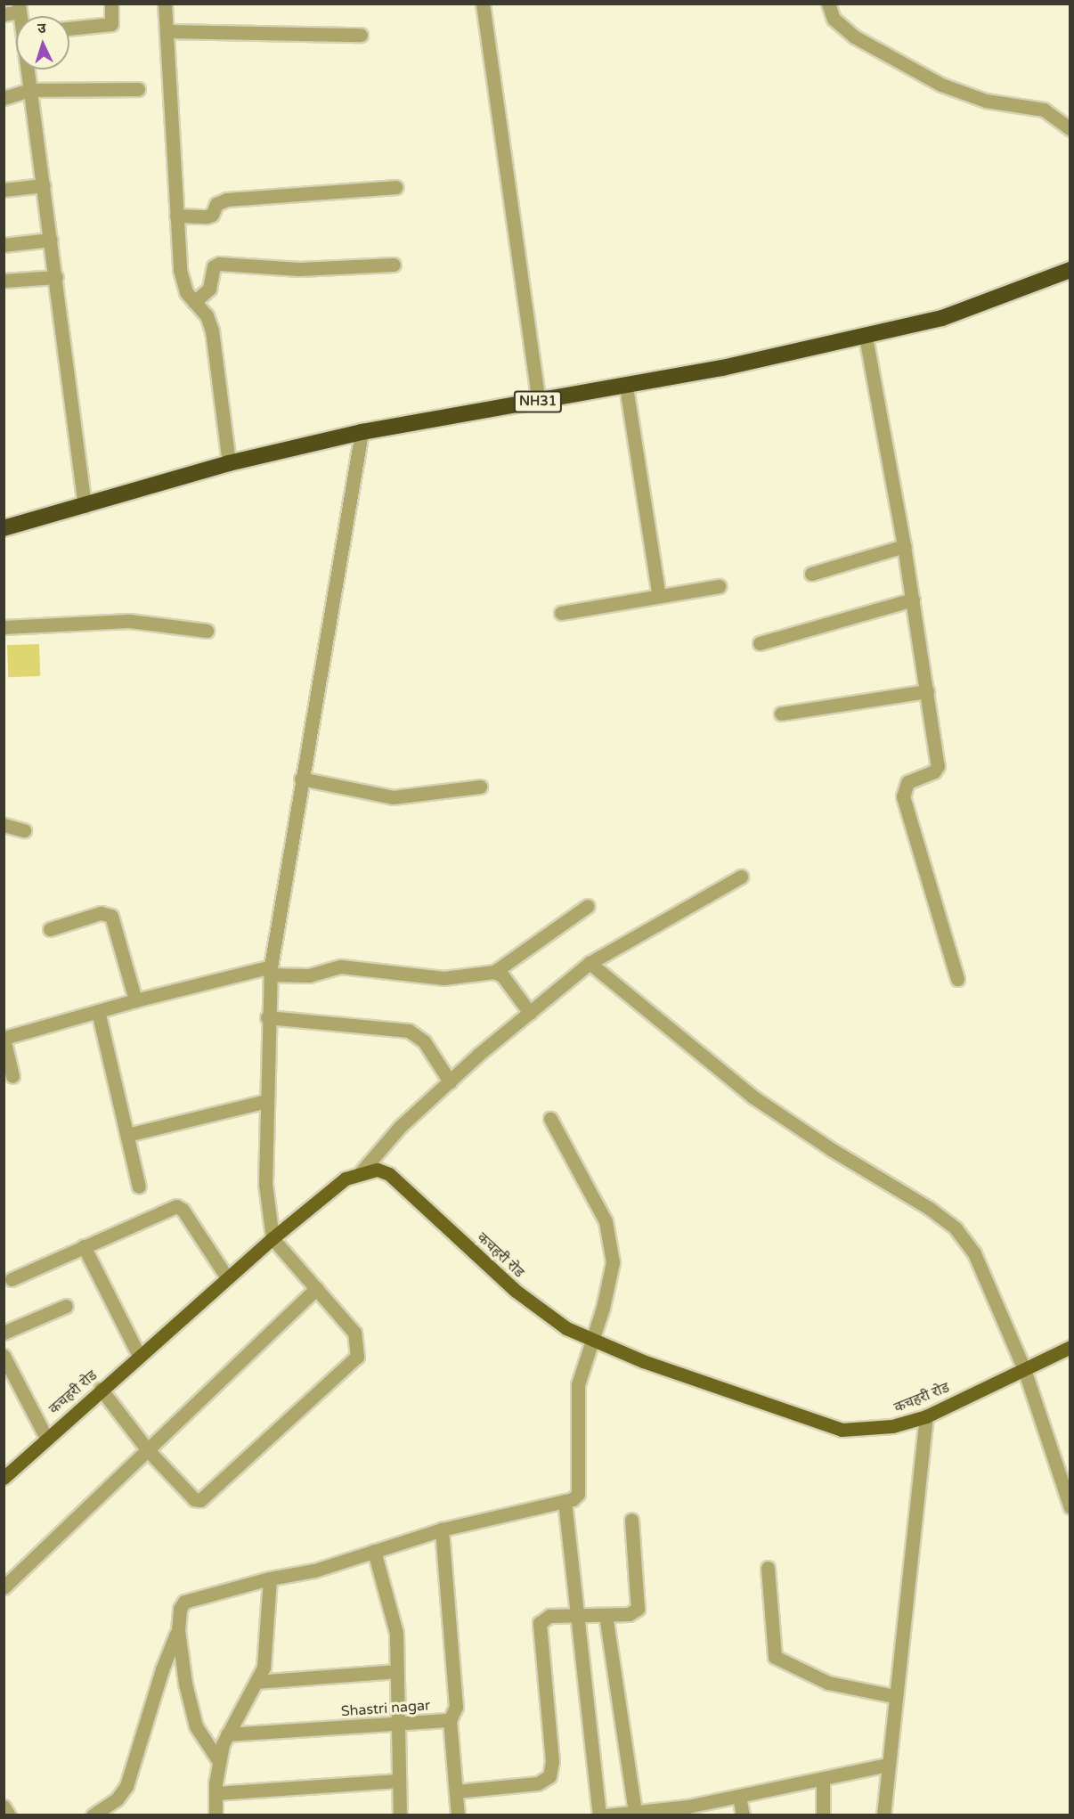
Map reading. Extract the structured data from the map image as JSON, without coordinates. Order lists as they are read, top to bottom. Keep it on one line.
{"streets":{"highway":["NH31"],"main road":["कचहरी रोड"],"street":["Shastri nagar"]},"north":"top"}
